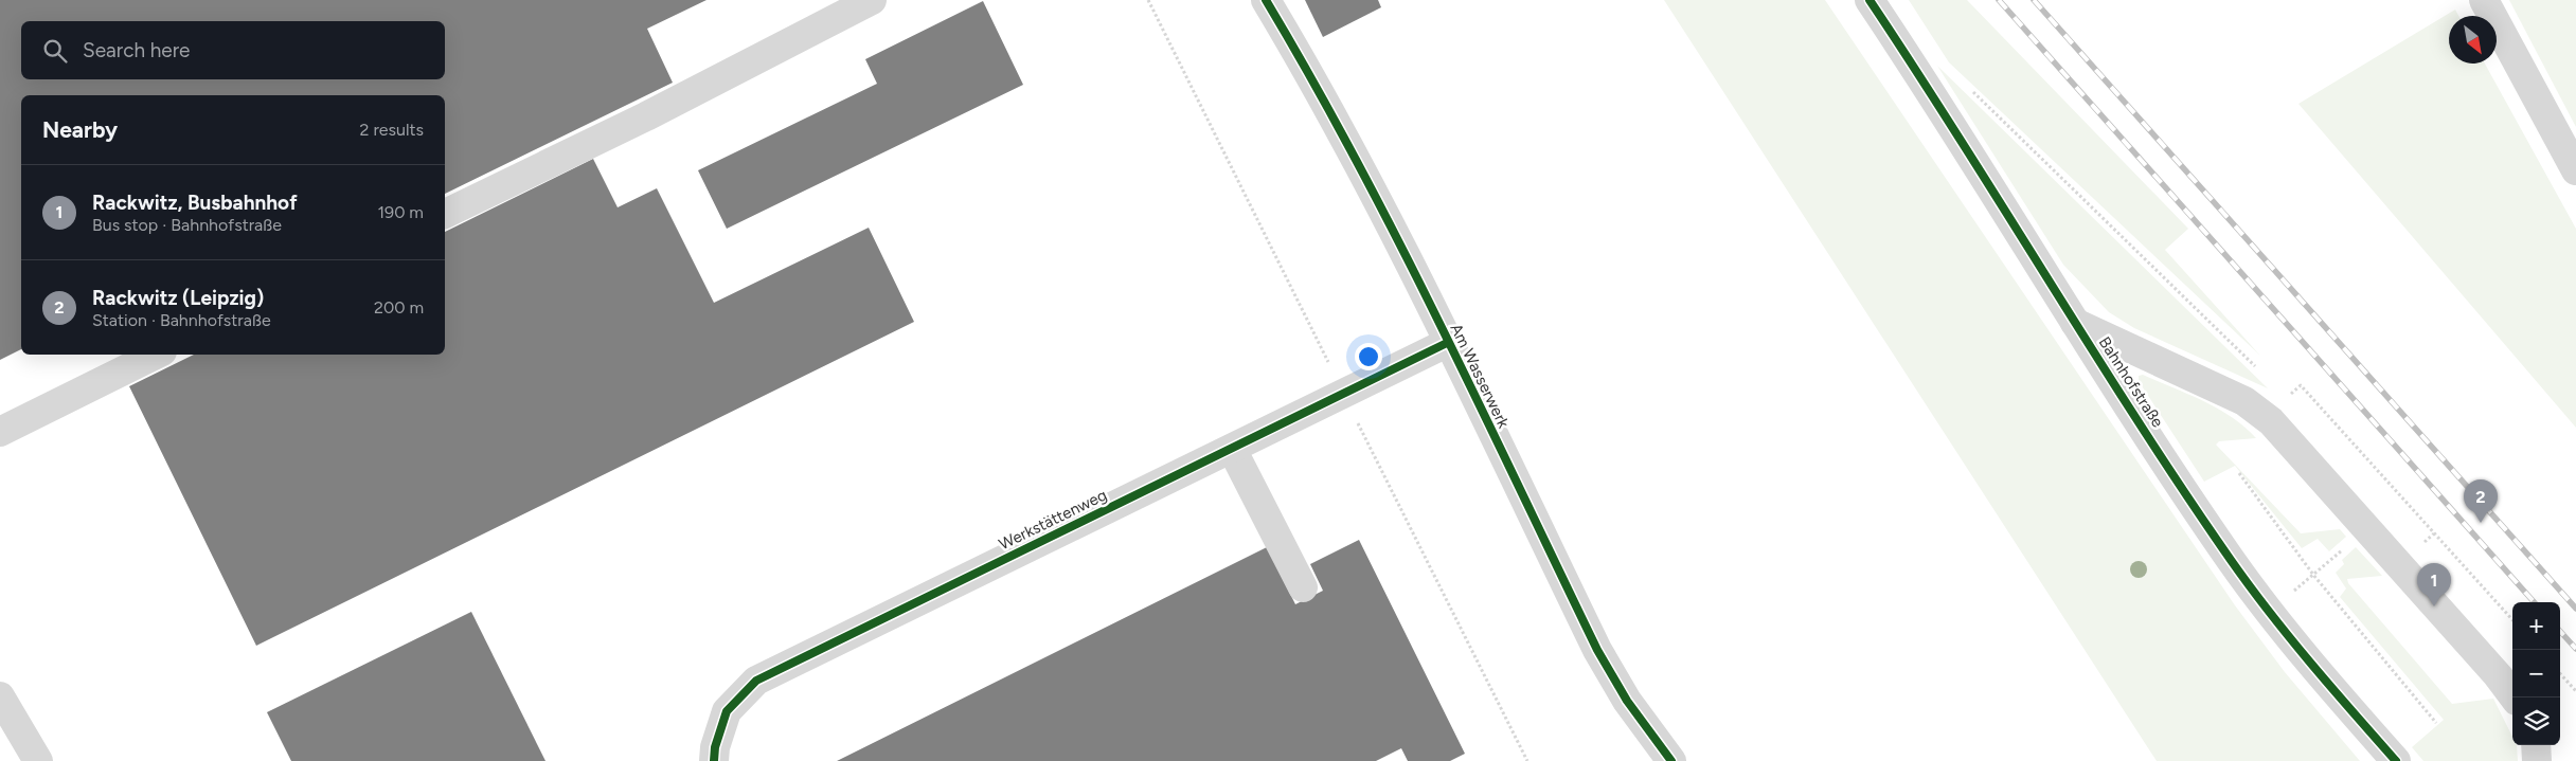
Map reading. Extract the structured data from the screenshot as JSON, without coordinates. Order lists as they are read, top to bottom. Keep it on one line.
{"streets":{"street":["Am Wasserwerk","Bahnhofstraße","Werkstättenweg"]},"crossings":[["Am Wasserwerk","Werkstättenweg"]],"north":"bottom right","page":{"search":"Search here","heading":["Nearby","2 results"],"list":[{"mark":"1","name":"Rackwitz, Busbahnhof","note":"Bus stop · Bahnhofstraße","value":"190 m"},{"mark":"2","name":"Rackwitz (Leipzig)","note":"Station · Bahnhofstraße","value":"200 m"}],"pins":["2","1"],"map_buttons":["+","−"]}}
